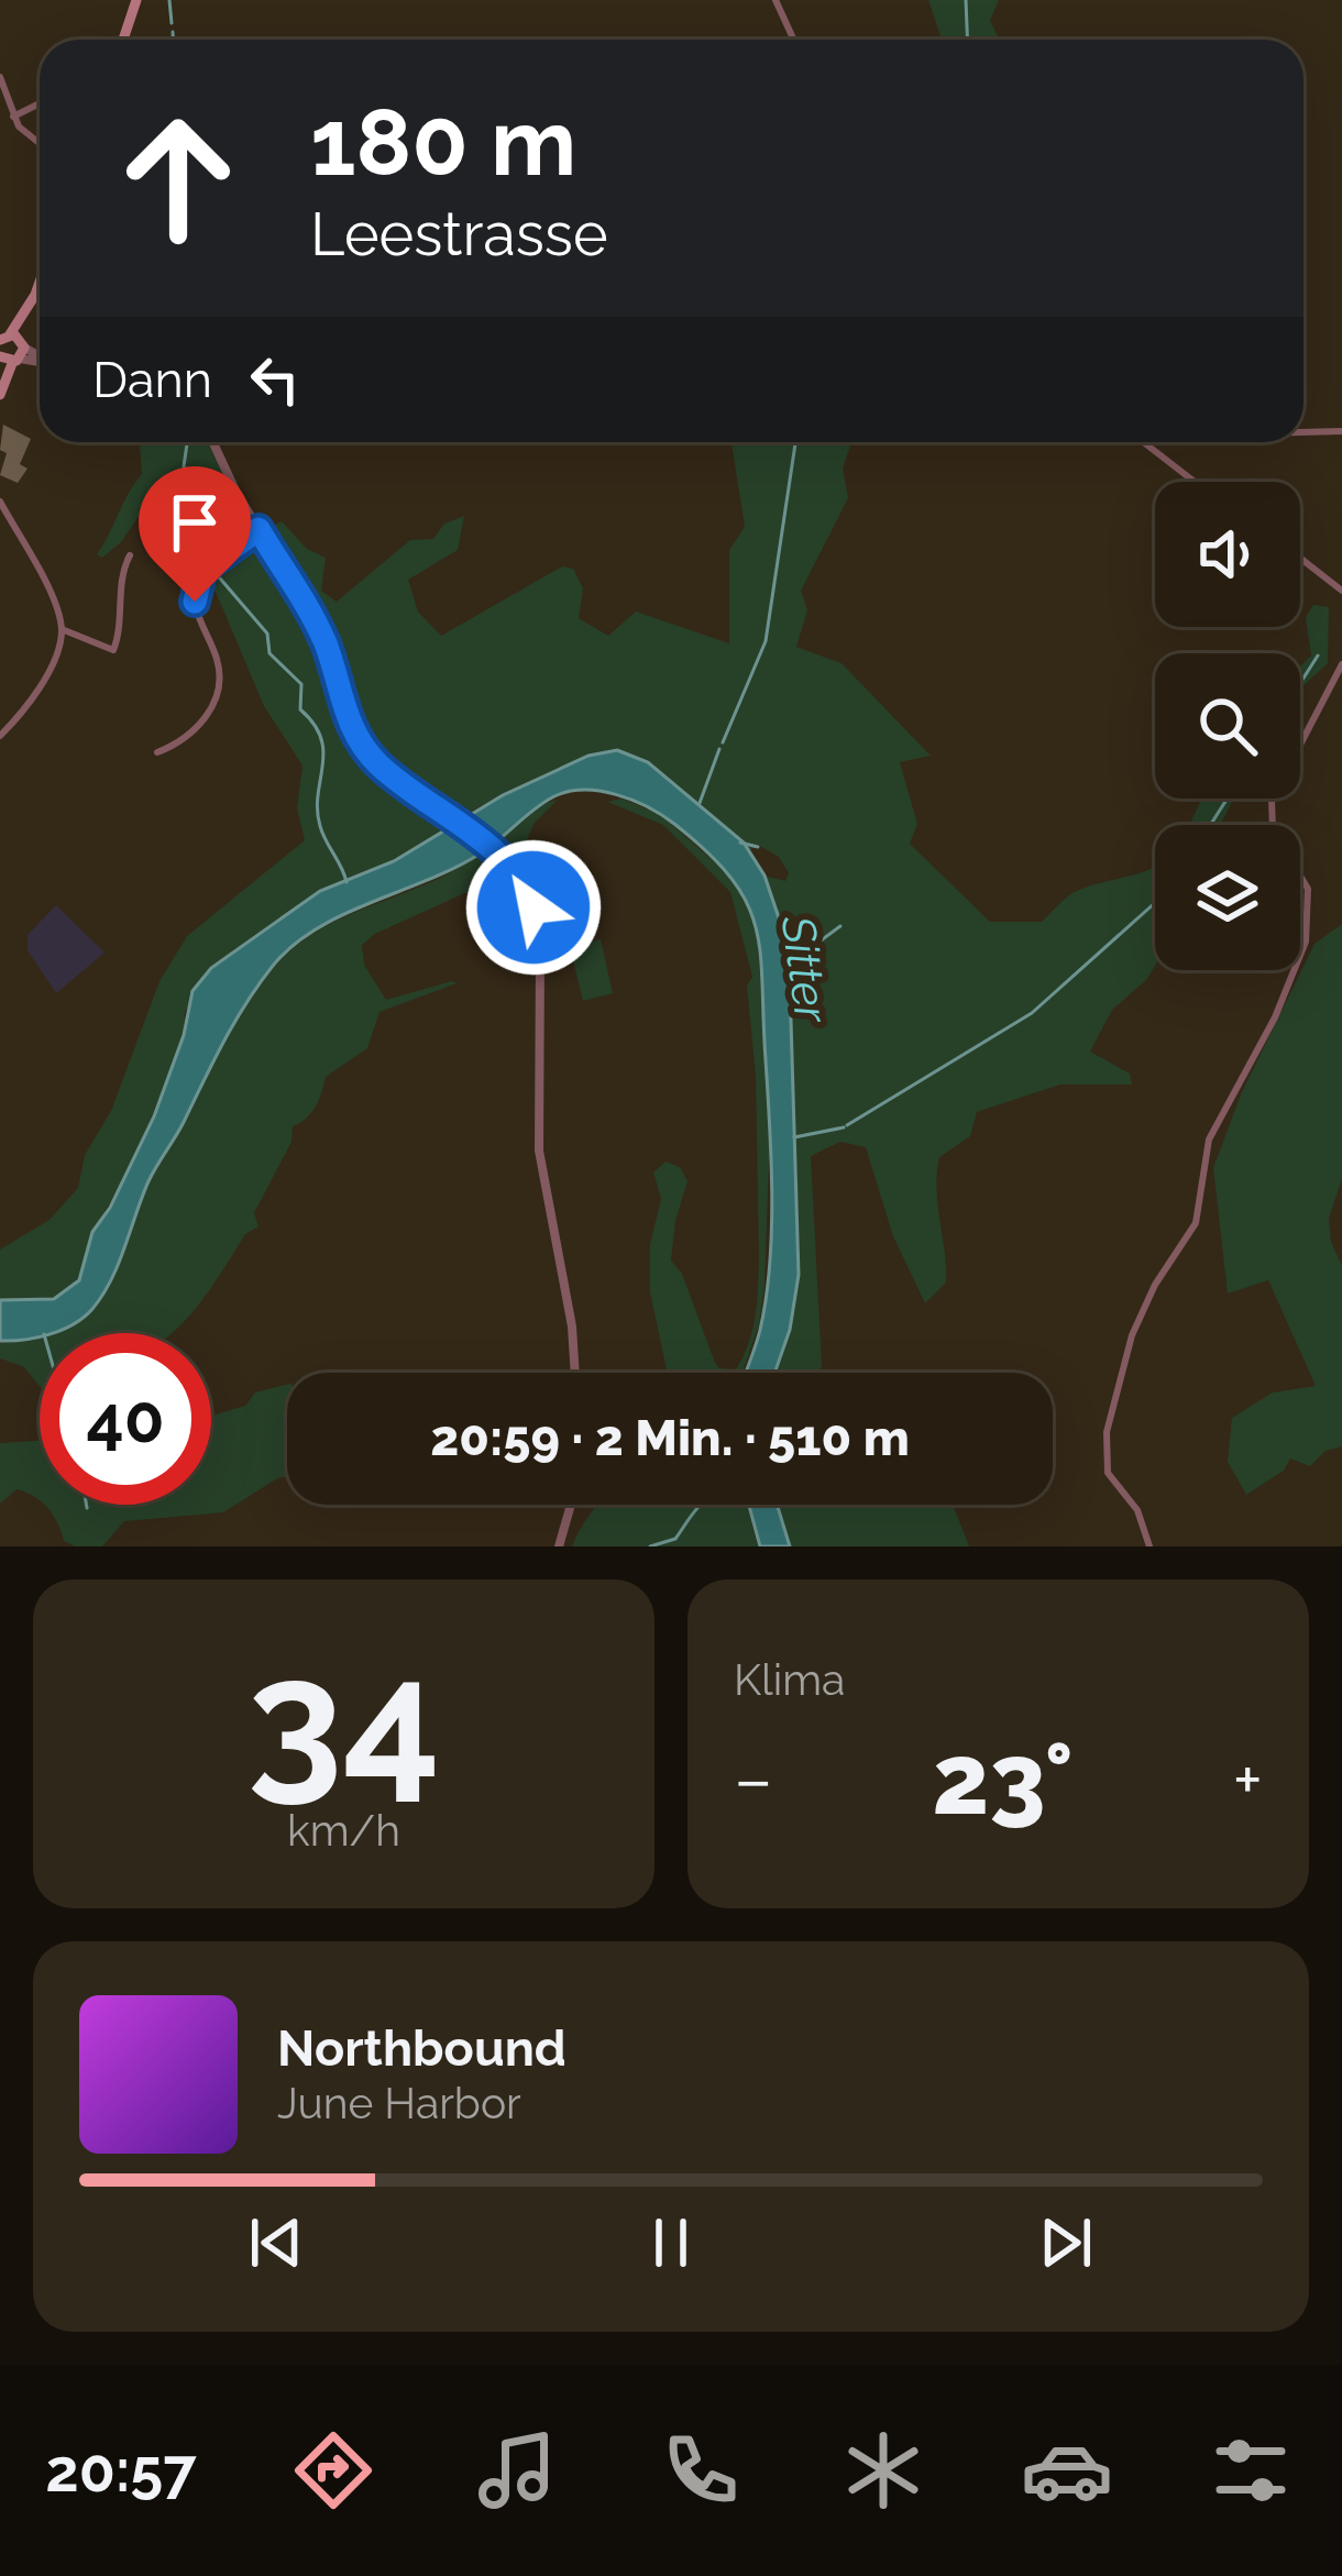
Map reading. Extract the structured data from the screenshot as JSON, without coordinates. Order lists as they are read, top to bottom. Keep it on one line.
{"water":["Sitter"],"page":{"turn":["180 m","Leestrasse"],"then":"Dann","limit":"40","trip":"20:59 · 2 Min. · 510 m","tile":[["34","km/h"],"Klima"],"heat":["−","23°","+"],"song":["Northbound","June Harbor"],"tabs":"20:57"}}
